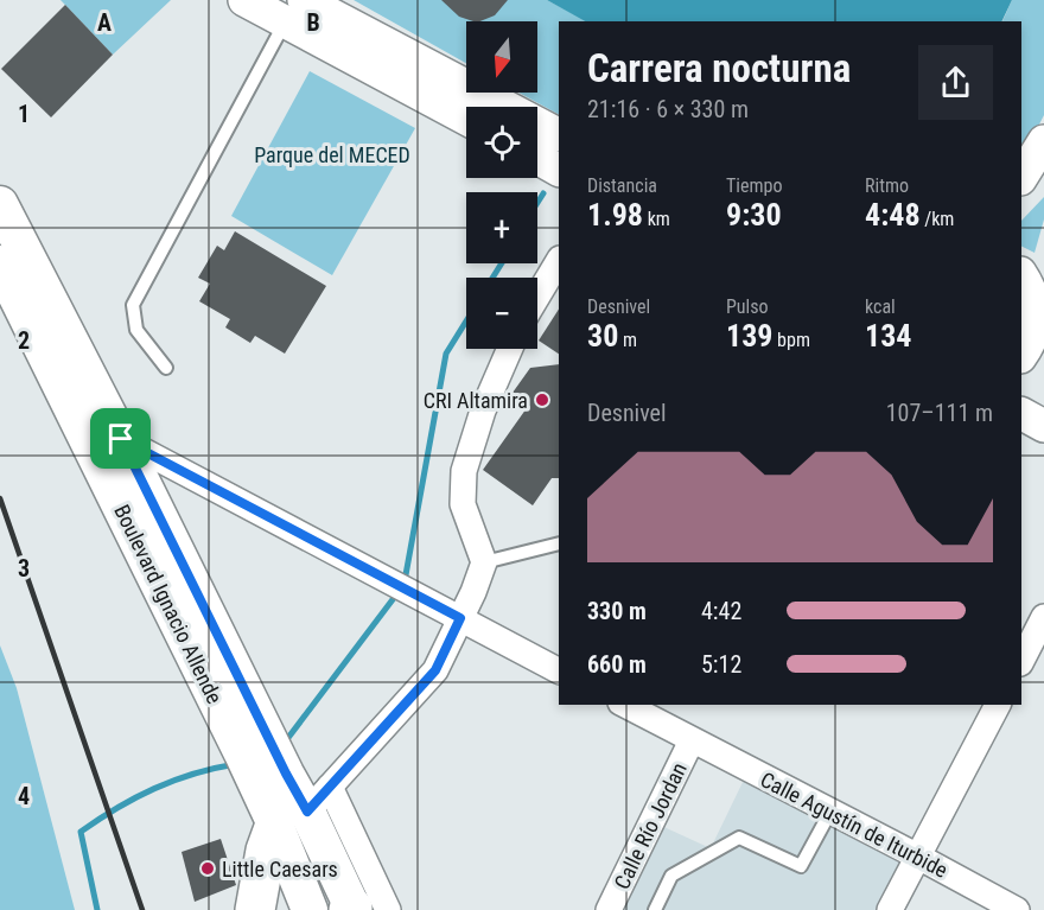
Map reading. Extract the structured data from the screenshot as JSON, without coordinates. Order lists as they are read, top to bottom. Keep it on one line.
{"streets":{"main road":["Boulevard Ignacio Allende"],"street":["Calle Agustín de Iturbide","Calle Río Jordan"]},"crossings":[["Calle Agustín de Iturbide","Calle Río Jordan"]],"parks":["Parque del MECED"],"places":["CRI Altamira","Little Caesars"],"north":"bottom","page":{"map_buttons":["+","−"],"heading":["Carrera nocturna","21:16 · 6 × 330 m"],"stats":[["Distancia","1.98 km"],["Tiempo","9:30"],["Ritmo","4:48 /km"],["Desnivel","30 m"],["Pulso","139 bpm"],["kcal","134"]],"chart":["Desnivel","107–111 m"],"list":[{"name":"330 m","note":"4:42"},{"name":"660 m","note":"5:12"}]},"grid":{"columns":["A","B"],"rows":["1","2","3","4"]}}
